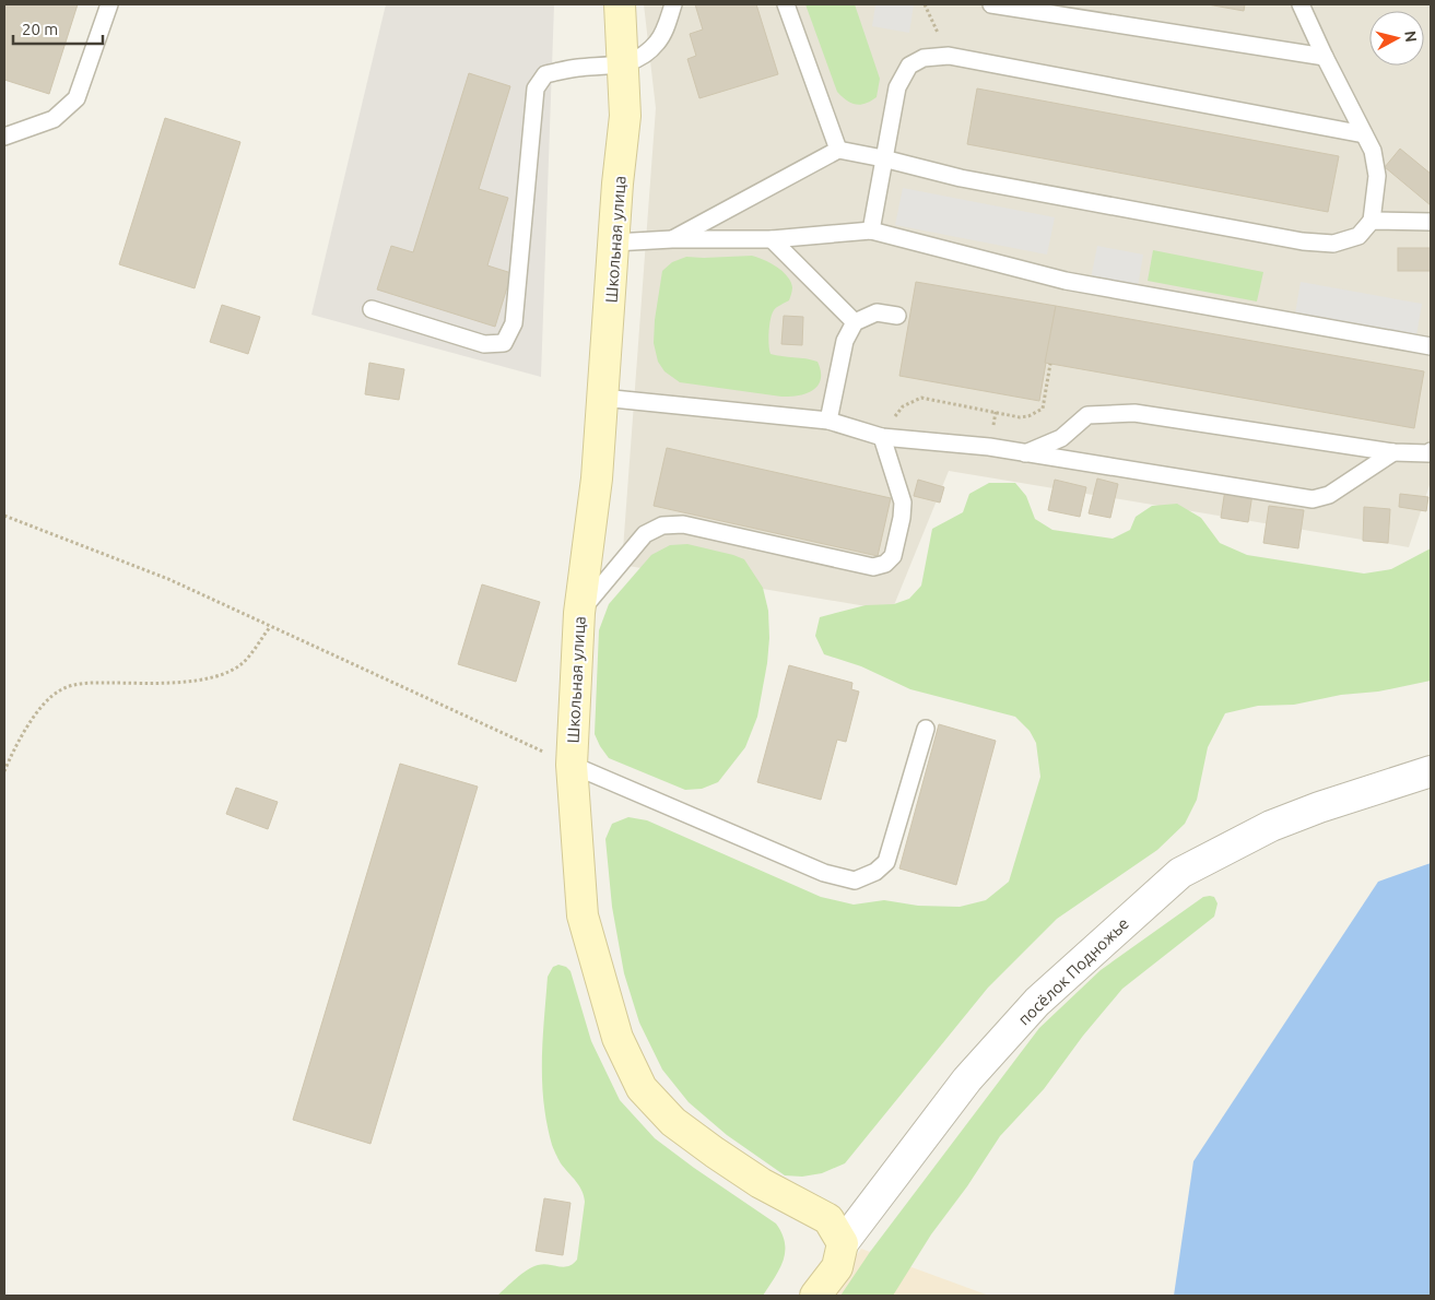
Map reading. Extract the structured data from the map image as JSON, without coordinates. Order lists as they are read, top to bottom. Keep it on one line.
{"streets":{"main road":["Школьная улица","посёлок Подножье"]},"crossings":[["Школьная улица","посёлок Подножье"]],"scale_bar":"20 m","north":"right"}
